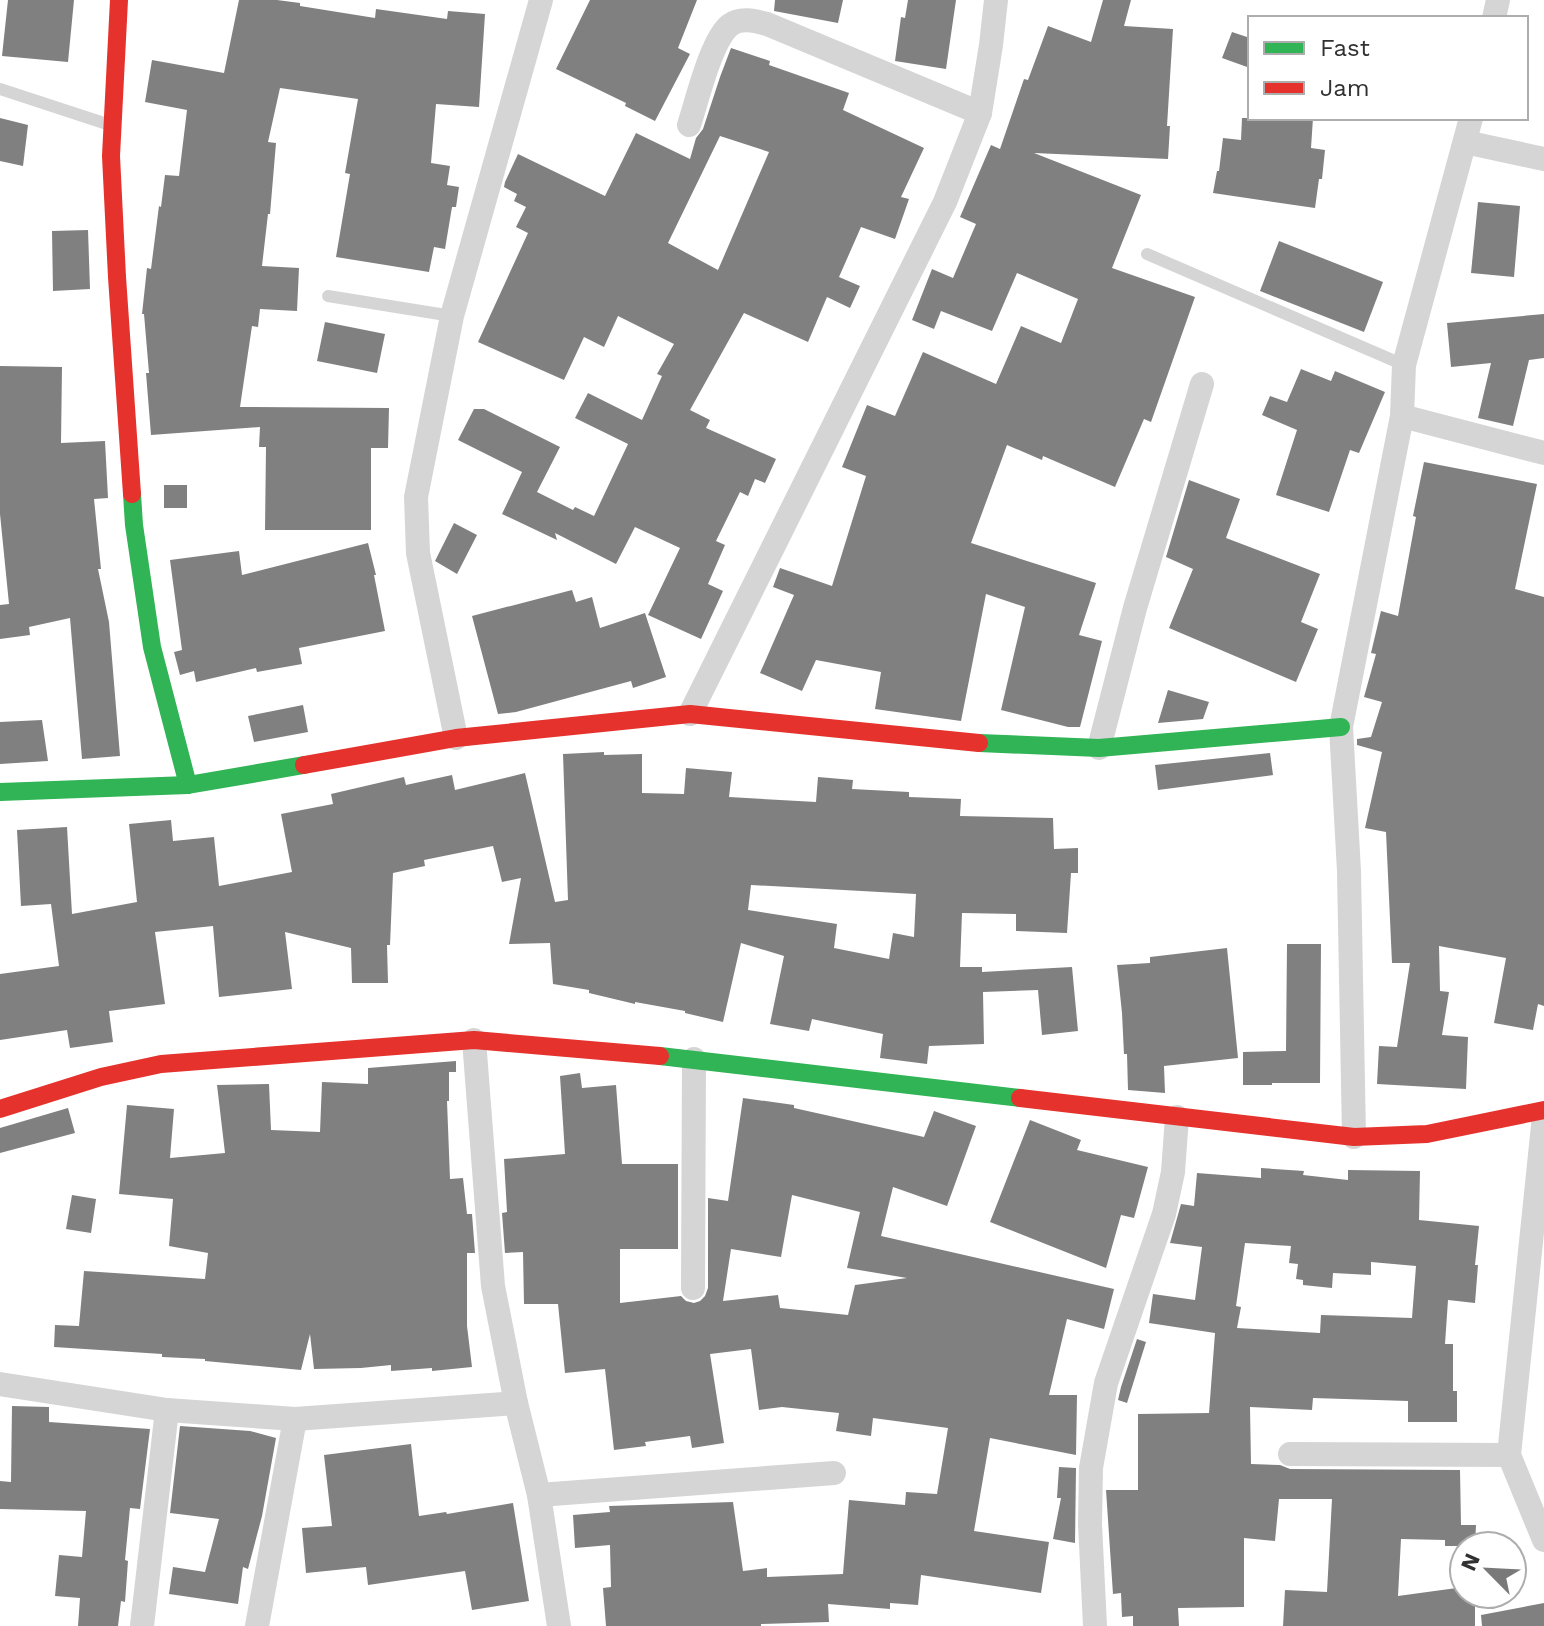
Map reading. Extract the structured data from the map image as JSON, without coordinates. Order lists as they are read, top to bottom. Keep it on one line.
{"legend":["Fast","Jam"],"north":"top left"}
